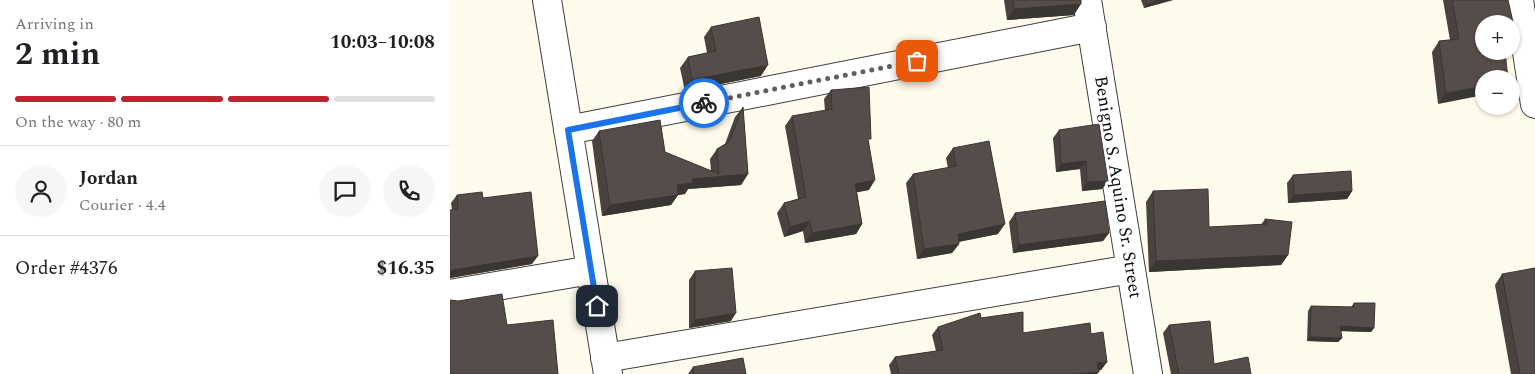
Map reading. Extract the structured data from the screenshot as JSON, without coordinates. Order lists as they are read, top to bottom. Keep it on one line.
{"streets":{"street":["Benigno S. Aquino Sr. Street"]},"page":{"heading":["2 min","Arriving in","10:03–10:08"],"panel":["Jordan","Courier · 4.4","Order #4376","$16.35"],"map_buttons":["+","−"],"bar":"On the way · 80 m"}}
